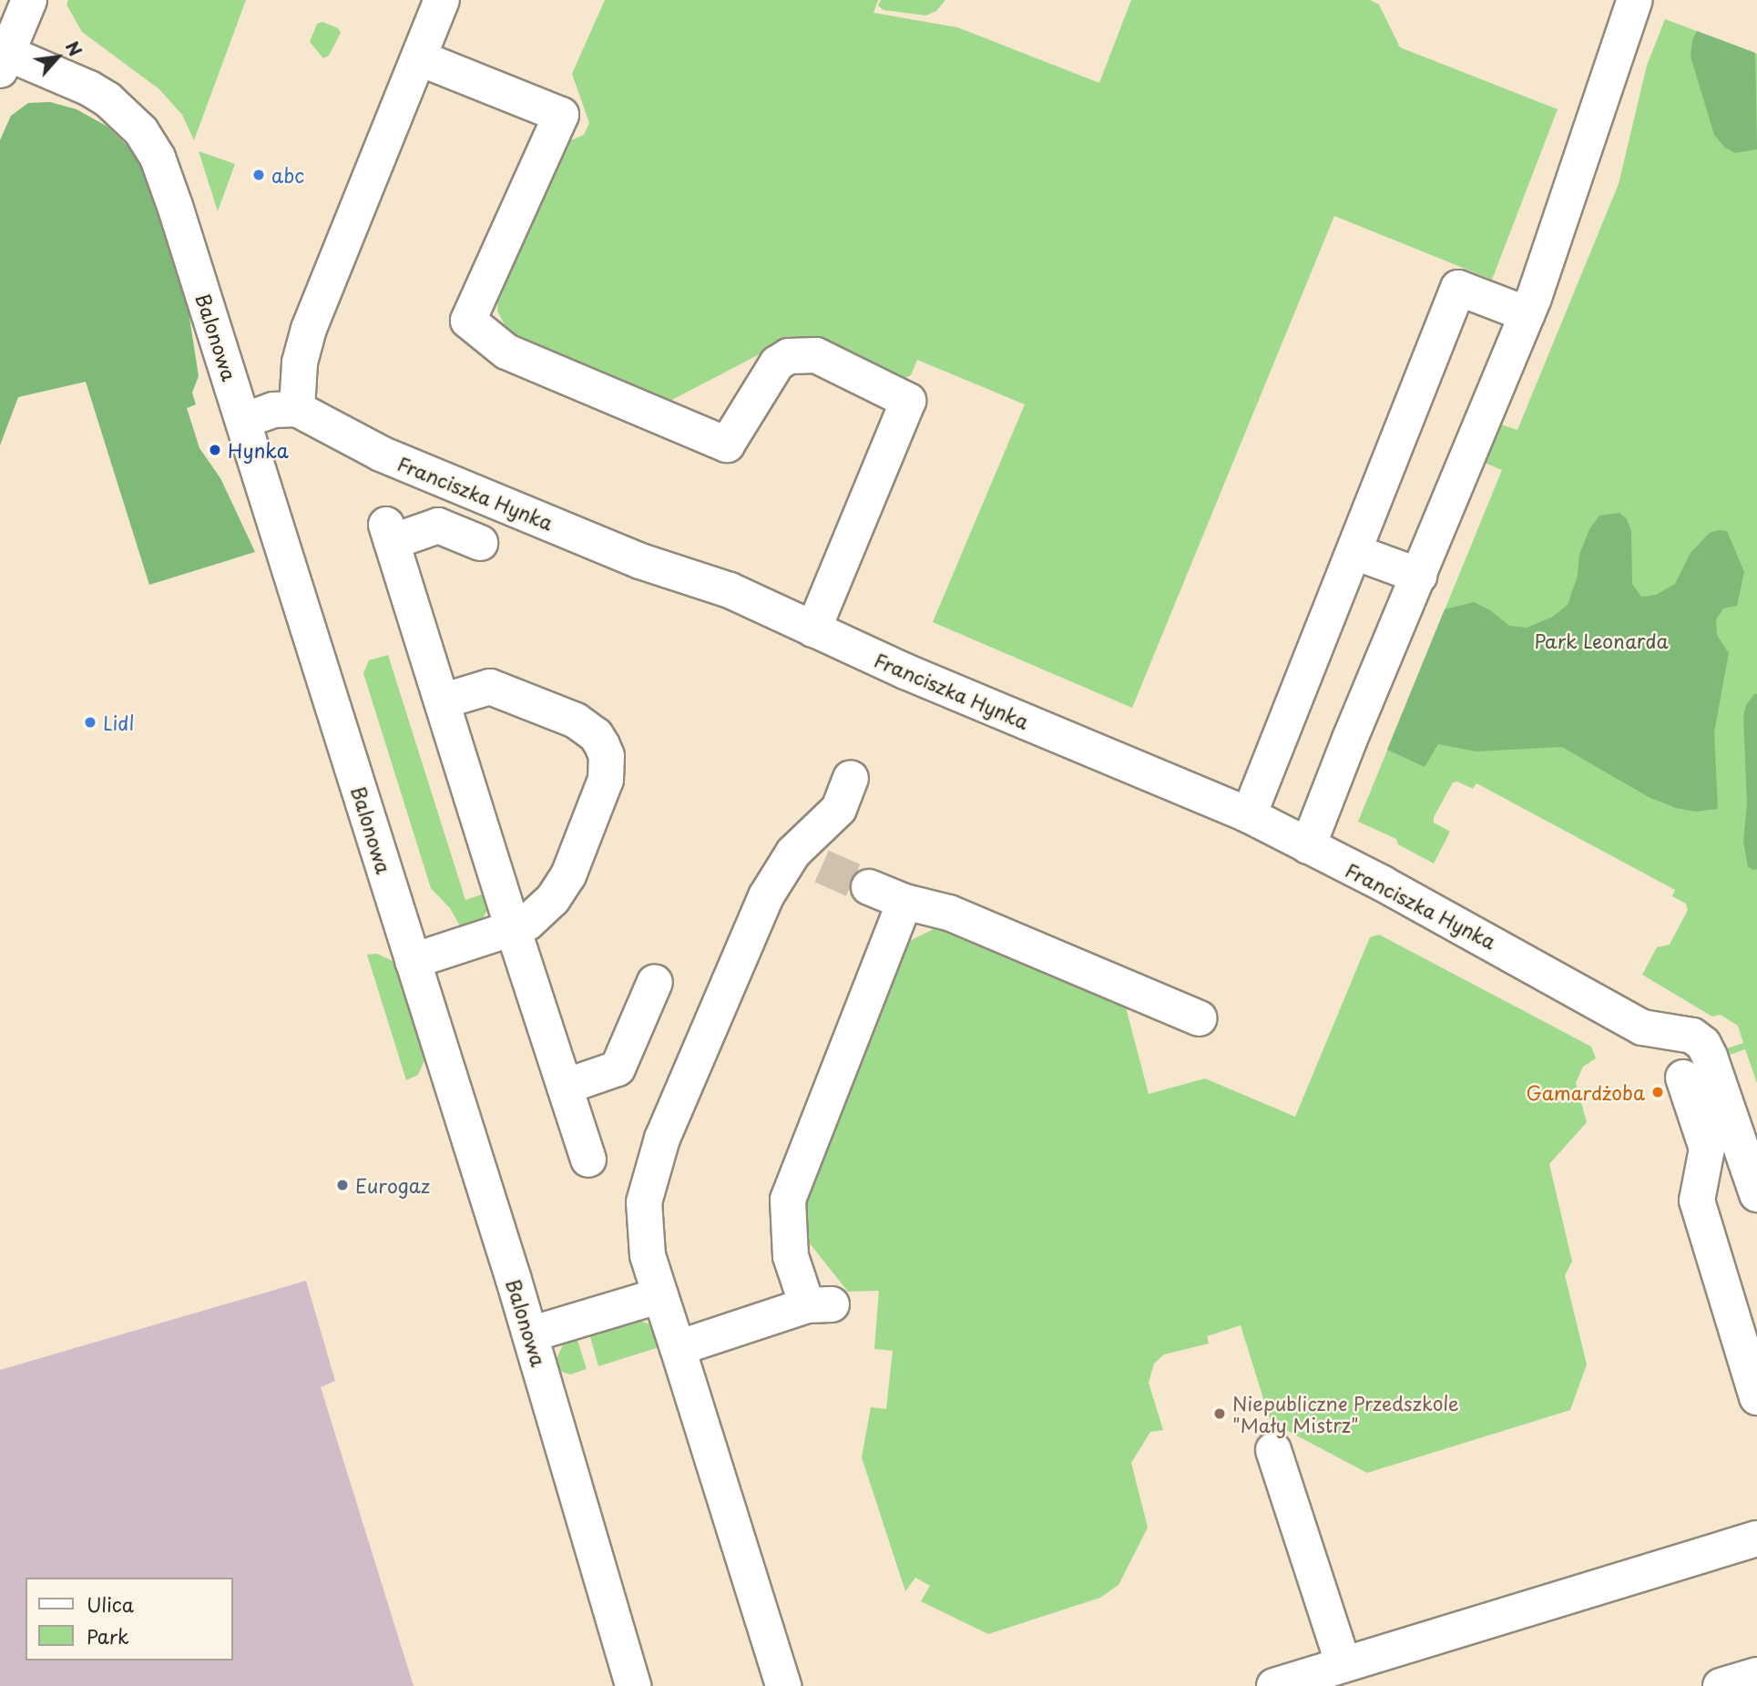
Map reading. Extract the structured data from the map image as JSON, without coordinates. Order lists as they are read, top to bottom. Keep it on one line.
{"streets":{"street":["Balonowa","Franciszka Hynka"]},"parks":["Park Leonarda"],"places":["abc","Hynka","Lidl","Gamardżoba","Eurogaz","Niepubliczne Przedszkole \"Mały Mistrz\""],"legend":["Ulica","Park"],"north":"top right"}
